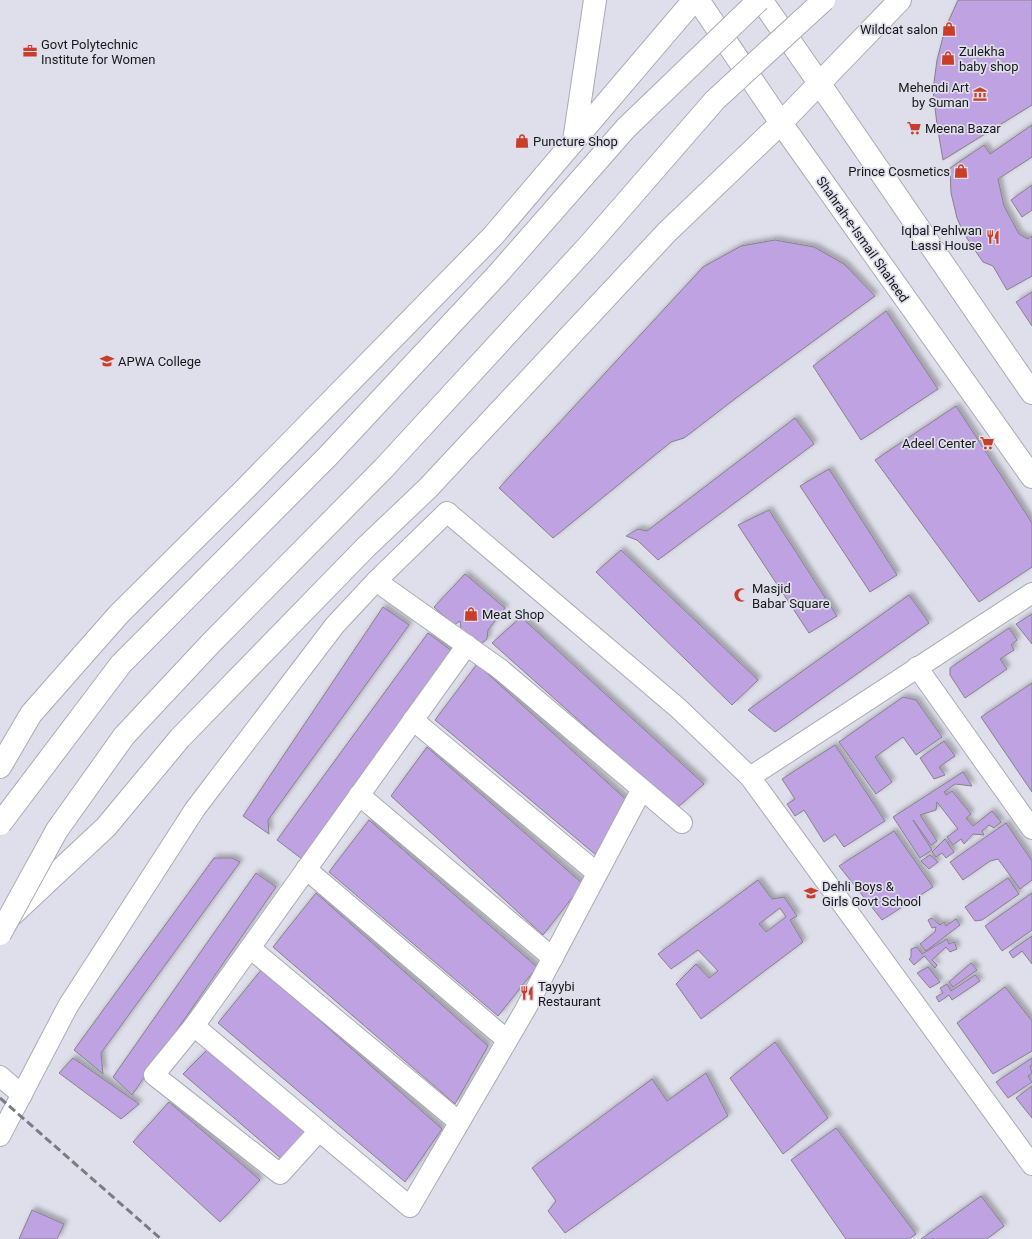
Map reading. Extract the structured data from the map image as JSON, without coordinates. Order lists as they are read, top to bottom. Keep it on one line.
{"streets":{"main road":["Shahrah-e-Ismail Shaheed"]},"places":{"shop":["Wildcat salon","Zulekha baby shop","Puncture Shop","Prince Cosmetics","Meat Shop"],"office":["Govt Polytechnic Institute for Women"],"museum":["Mehendi Art by Suman"],"supermarket":["Meena Bazar","Adeel Center"],"restaurant":["Iqbal Pehlwan Lassi House","Tayybi Restaurant"],"school or university":["APWA College","Dehli Boys & Girls Govt School"],"mosque":["Masjid Babar Square"]}}
